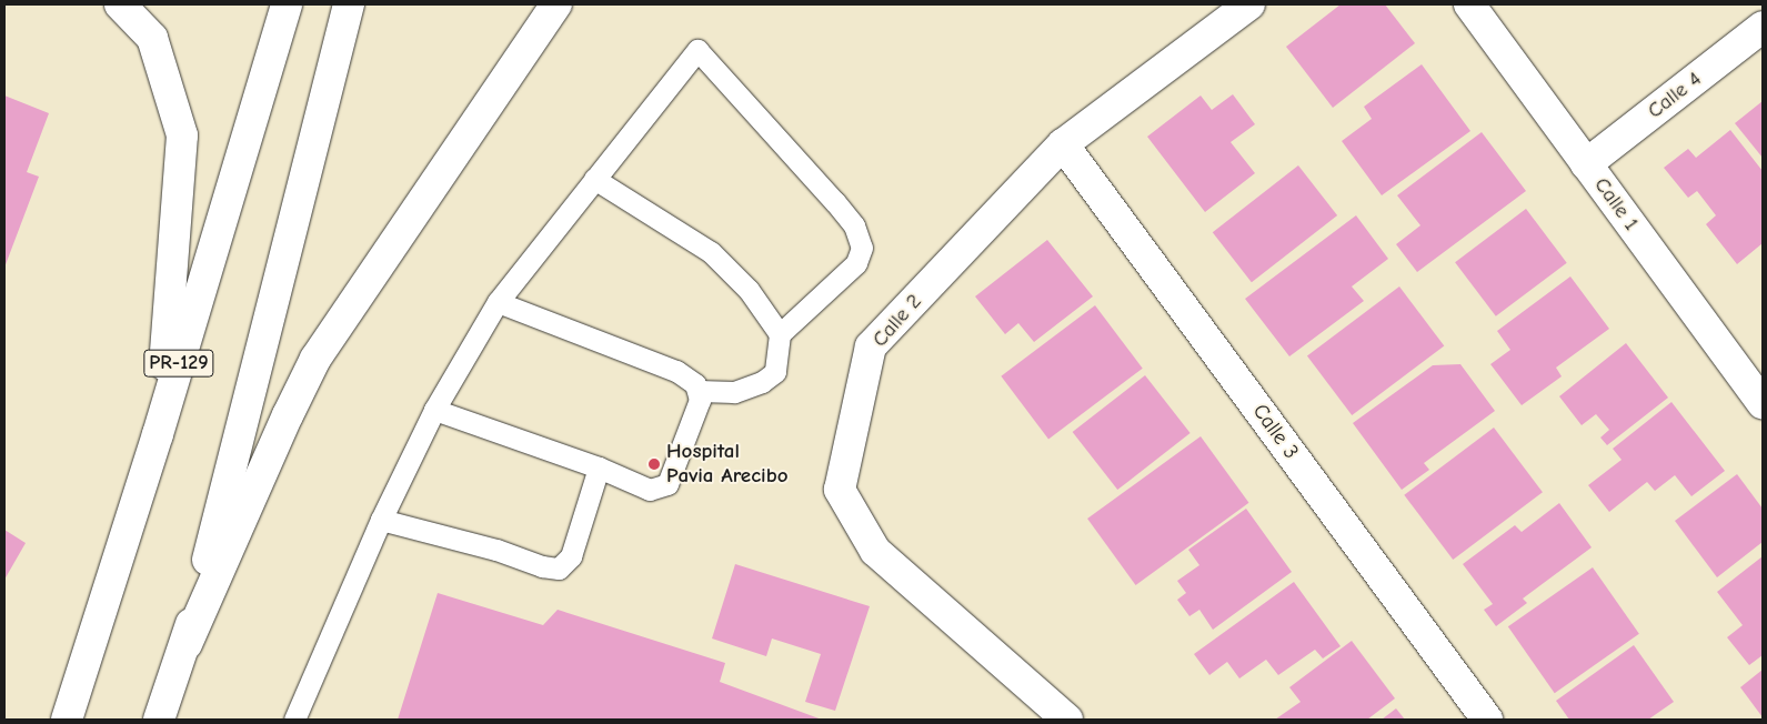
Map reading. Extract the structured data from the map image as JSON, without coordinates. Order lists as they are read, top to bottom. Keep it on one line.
{"streets":{"main road":["Calle 4","Calle 1","Calle 2","PR-129","Calle 3"]},"crossings":[["Calle 4","Calle 1"],["Calle 2","Calle 3"]],"places":["Hospital Pavia Arecibo"]}
